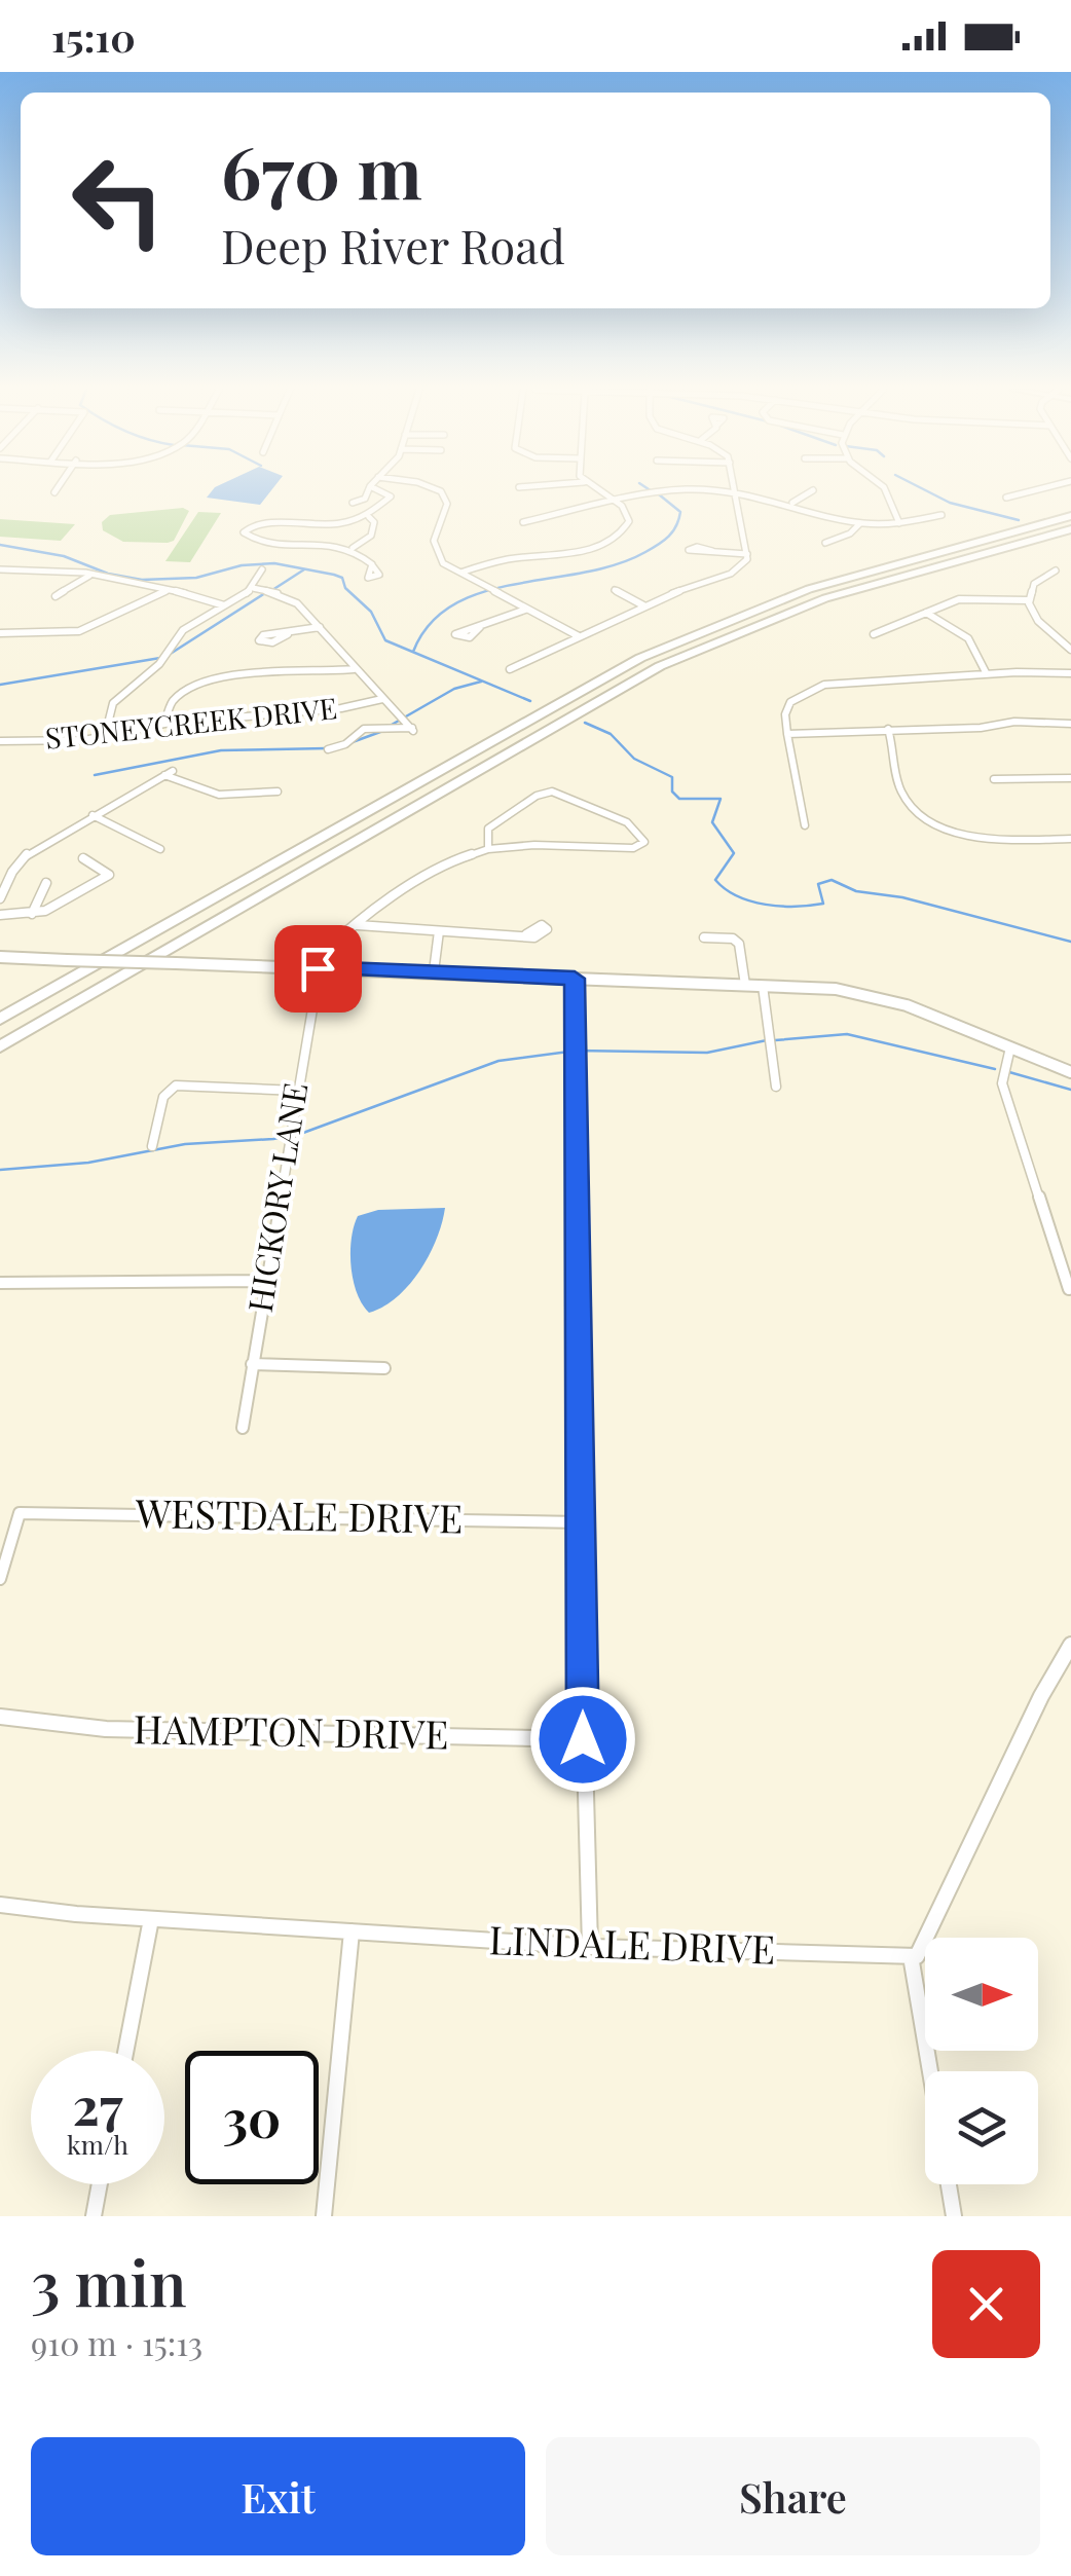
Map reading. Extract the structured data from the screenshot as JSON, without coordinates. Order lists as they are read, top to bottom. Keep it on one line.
{"streets":{"street":["STONEYCREEK DRIVE","HICKORY LANE","WESTDALE DRIVE","HAMPTON DRIVE","LINDALE DRIVE"]},"north":"right","page":{"status":"15:10","turn":["670 m","Deep River Road"],"speed":"27 km/h","limit":"30","heading":["3 min","910 m · 15:13"],"buttons":["Exit","Share"]}}
